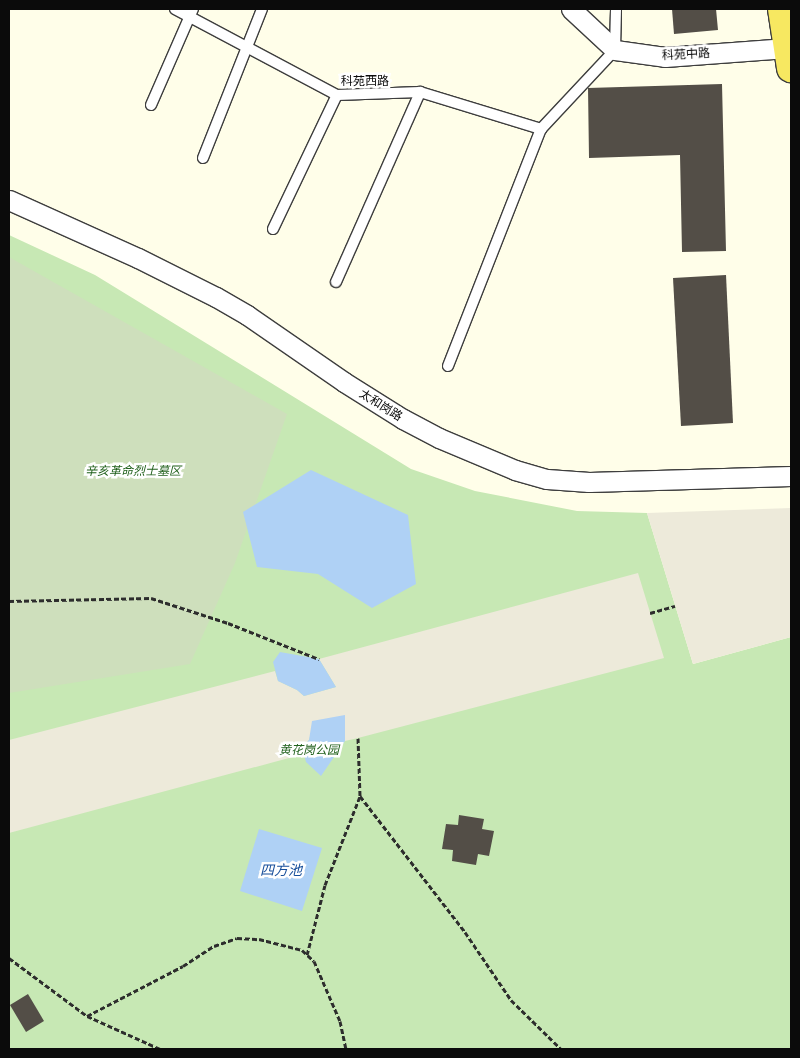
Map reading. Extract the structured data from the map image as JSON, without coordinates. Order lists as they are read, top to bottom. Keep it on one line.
{"streets":{"street":["科苑中路","太和岗路"],"lane":["科苑西路"]},"water":["四方池"],"parks":["辛亥革命烈士墓区","黄花岗公园"]}
